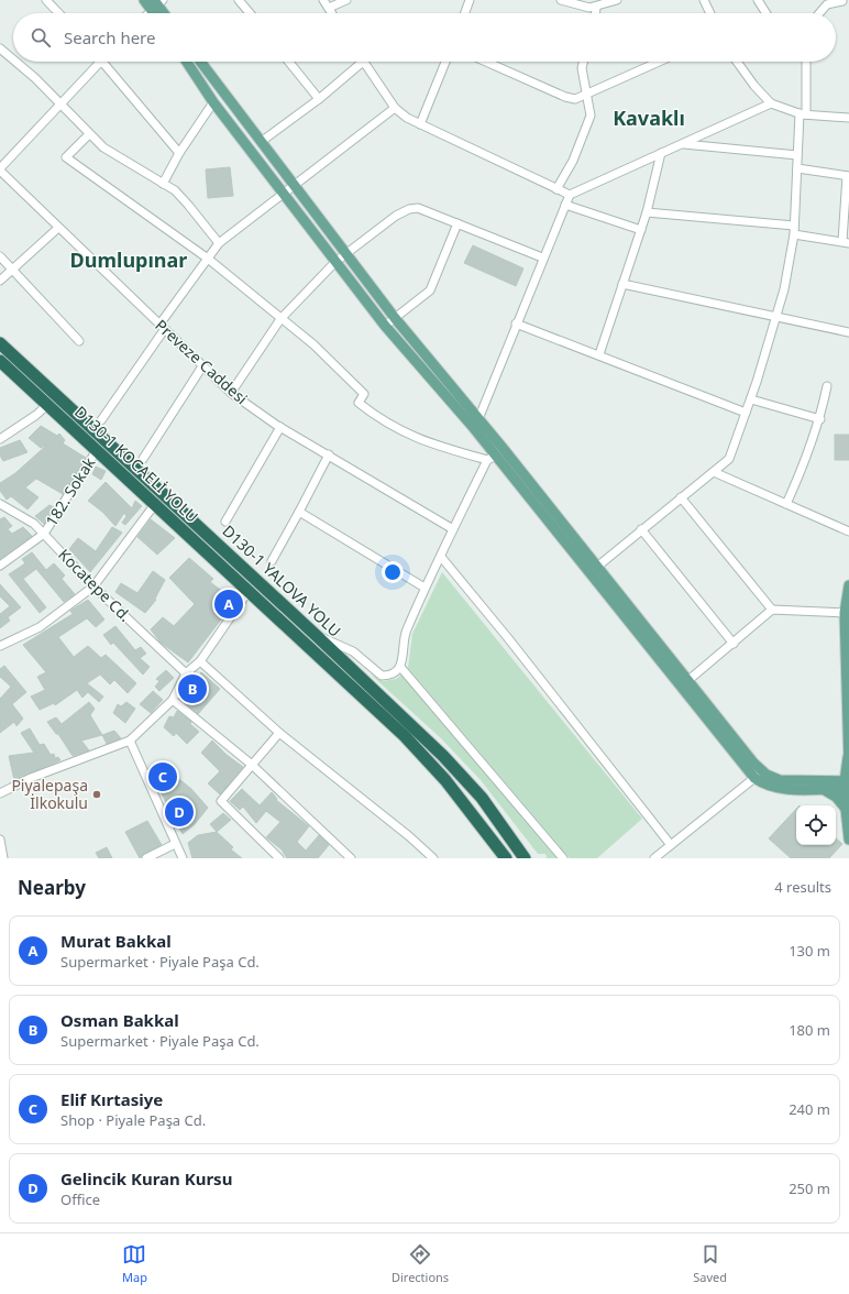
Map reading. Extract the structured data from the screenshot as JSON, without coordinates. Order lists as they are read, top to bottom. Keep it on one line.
{"streets":{"highway":["D130-1 KOCAELİ YOLU","D130-1 YALOVA YOLU"],"street":["Preveze Caddesi","182. Sokak","Kocatepe Cd."]},"crossings":[["D130-1 KOCAELİ YOLU","182. Sokak"],["182. Sokak","Kocatepe Cd."]],"districts":["Kavaklı","Dumlupınar"],"places":["Piyalepaşa İlkokulu"],"page":{"search":"Search here","pins":["A","B","C","D"],"heading":["Nearby","4 results"],"list":[{"mark":"A","name":"Murat Bakkal","note":"Supermarket · Piyale Paşa Cd.","value":"130 m"},{"mark":"B","name":"Osman Bakkal","note":"Supermarket · Piyale Paşa Cd.","value":"180 m"},{"mark":"C","name":"Elif Kırtasiye","note":"Shop · Piyale Paşa Cd.","value":"240 m"},{"mark":"D","name":"Gelincik Kuran Kursu","note":"Office","value":"250 m"}],"nav":["Map","Directions","Saved"]}}
